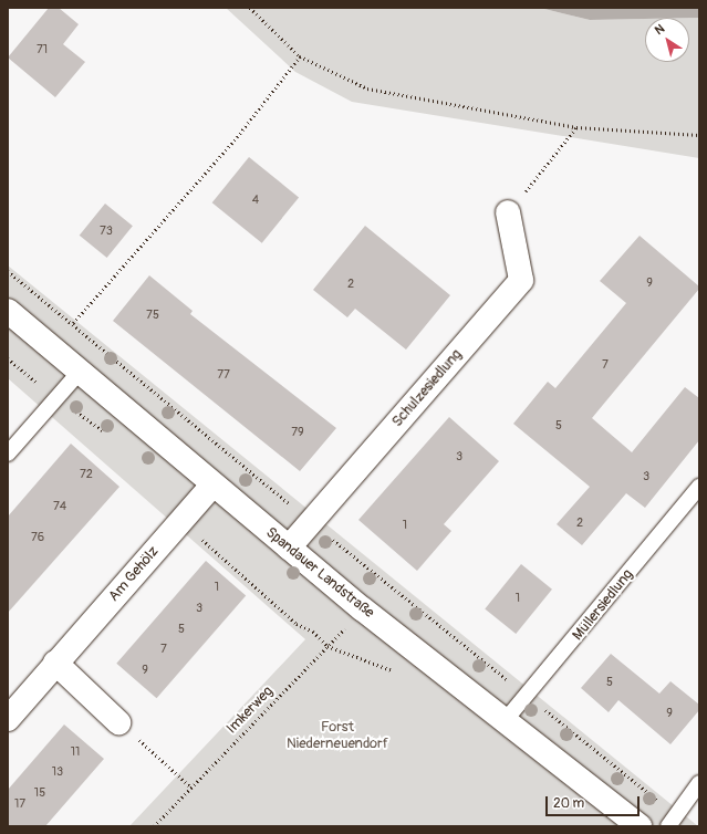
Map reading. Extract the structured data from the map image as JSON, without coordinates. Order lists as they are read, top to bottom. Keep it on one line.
{"streets":{"street":["Schulzesiedlung","Spandauer Landstraße","Am Gehölz"],"lane":["Müllersiedlung"],"path":["Imkerweg"]},"crossings":[["Schulzesiedlung","Spandauer Landstraße"],["Spandauer Landstraße","Am Gehölz"],["Spandauer Landstraße","Müllersiedlung"],["Spandauer Landstraße","Imkerweg"]],"parks":["Forst Niederneuendorf"],"house_numbers":["71","4","73","9","2","75","7","77","5","79","3","72","3","74","2","1","76","1","1","3","5","7","9","5","9","11","13","15","17"],"scale_bar":"20 m","north":"top left"}
